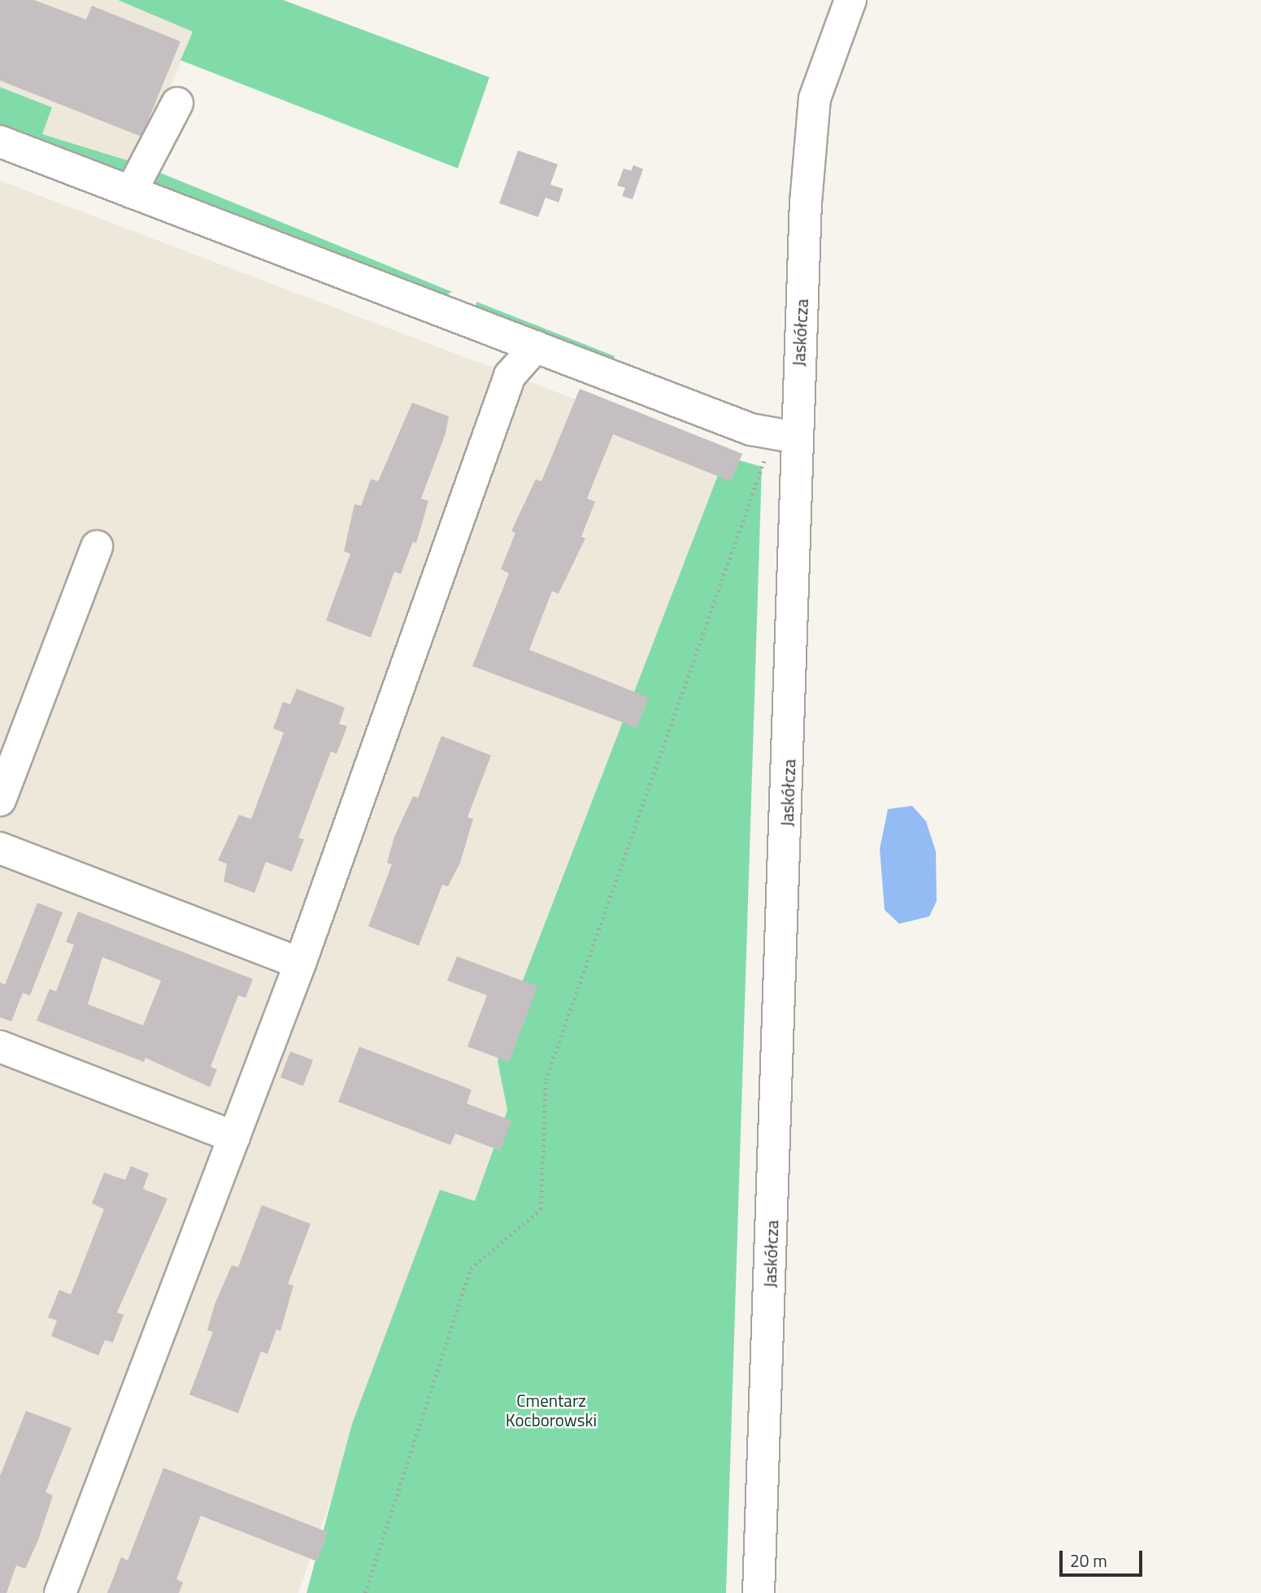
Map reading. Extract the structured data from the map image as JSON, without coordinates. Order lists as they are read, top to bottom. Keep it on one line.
{"streets":{"street":["Jaskółcza"]},"parks":["Cmentarz Kocborowski"],"scale_bar":"20 m"}
